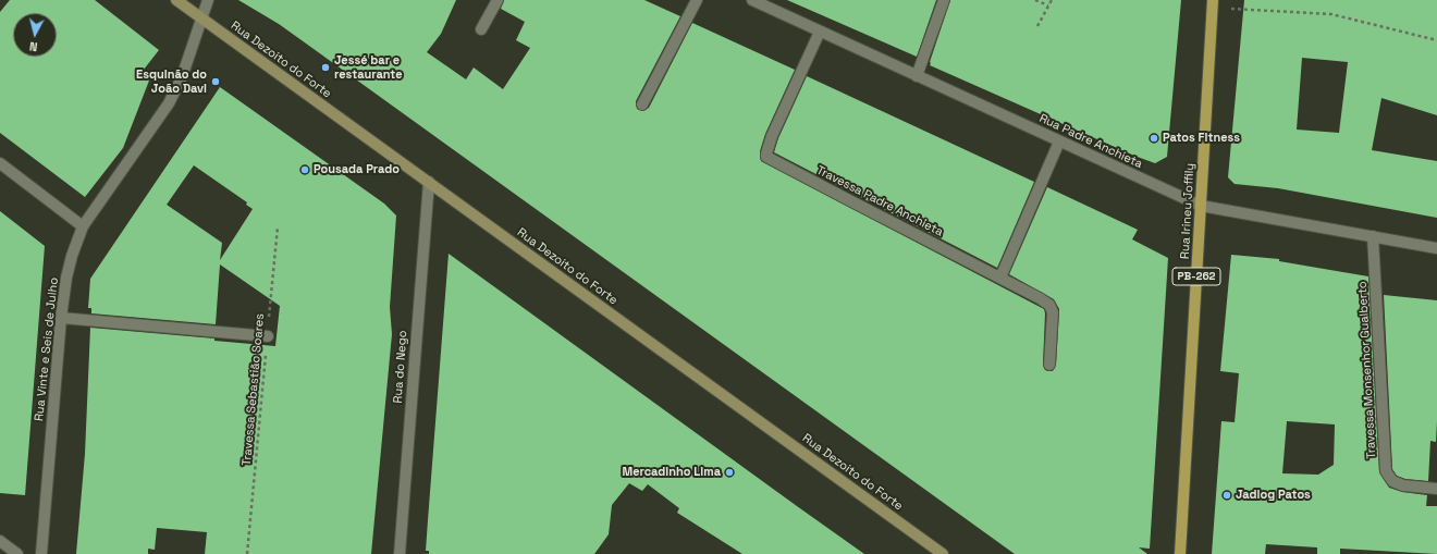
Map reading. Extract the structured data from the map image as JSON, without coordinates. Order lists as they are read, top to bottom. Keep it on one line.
{"streets":{"main road":["Rua Dezoito do Forte","Rua Irineu Joffily","PB-262"],"street":["Rua Padre Anchieta","Travessa Padre Anchieta","Rua Vinte e Seis de Julho","Rua do Nego","Travessa Monsenhor Gualberto"],"path":["Travessa Sebastião Soares"]},"crossings":[["Rua Dezoito do Forte","Rua Vinte e Seis de Julho"],["Rua Dezoito do Forte","Rua do Nego"],["Rua Padre Anchieta","Travessa Padre Anchieta"],["Rua Padre Anchieta","Rua Irineu Joffily"],["Rua Padre Anchieta","Travessa Monsenhor Gualberto"]],"places":["Jessé bar e restaurante","Esquinão do João Davi","Patos Fitness","Pousada Prado","Mercadinho Lima","Jadlog Patos"],"north":"bottom"}
